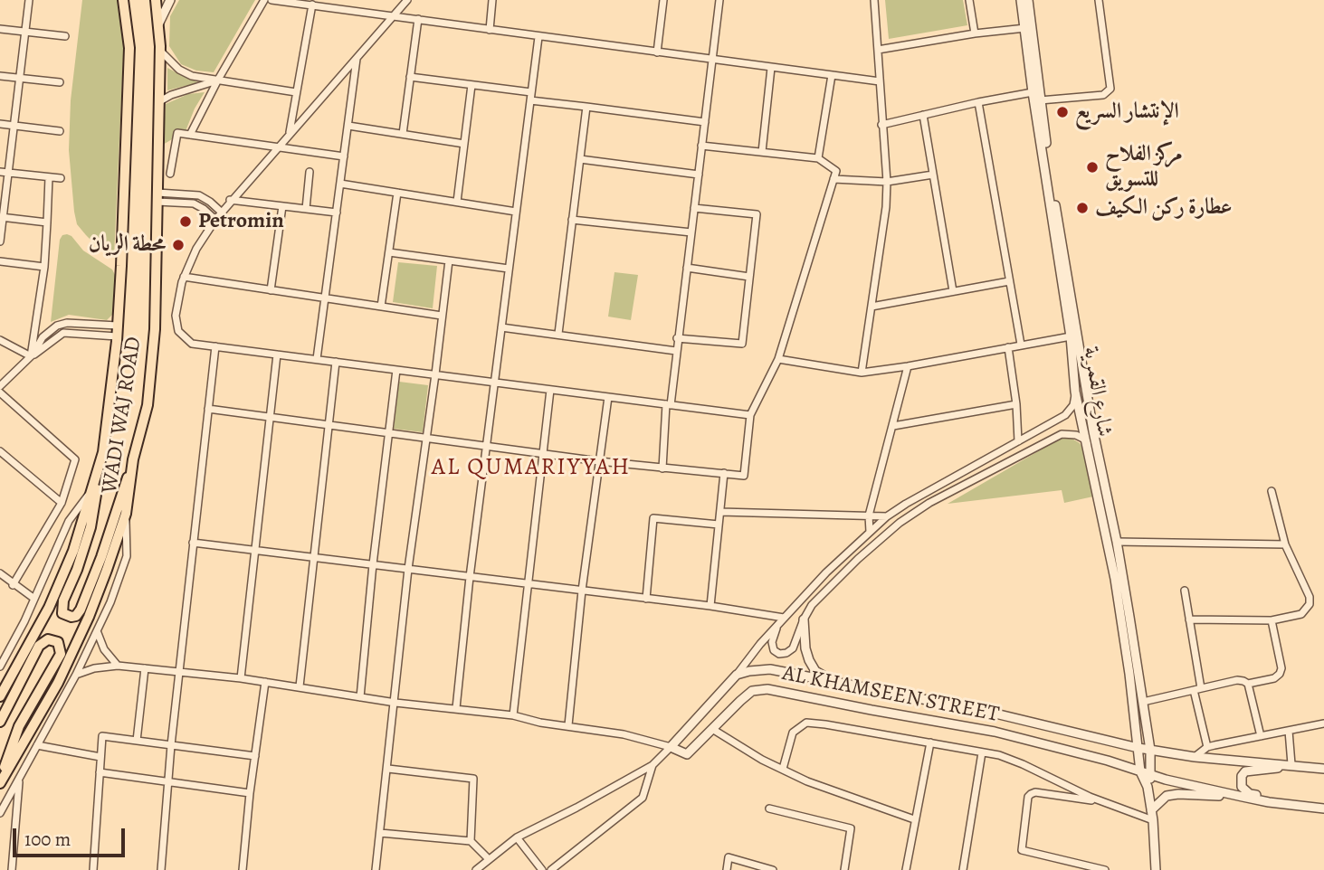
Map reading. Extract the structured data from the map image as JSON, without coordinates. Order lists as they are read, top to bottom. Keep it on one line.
{"streets":{"main road":["WADI WAJ ROAD"],"street":["شارع القمرية","AL KHAMSEEN STREET"]},"crossings":[["شارع القمرية","AL KHAMSEEN STREET"]],"districts":["AL QUMARIYYAH"],"places":["الإنتشار السريع","مركز الفلاح للتسويق","عطارة ركن الكيف","Petromin","محطة الريان"],"scale_bar":"100 m"}
